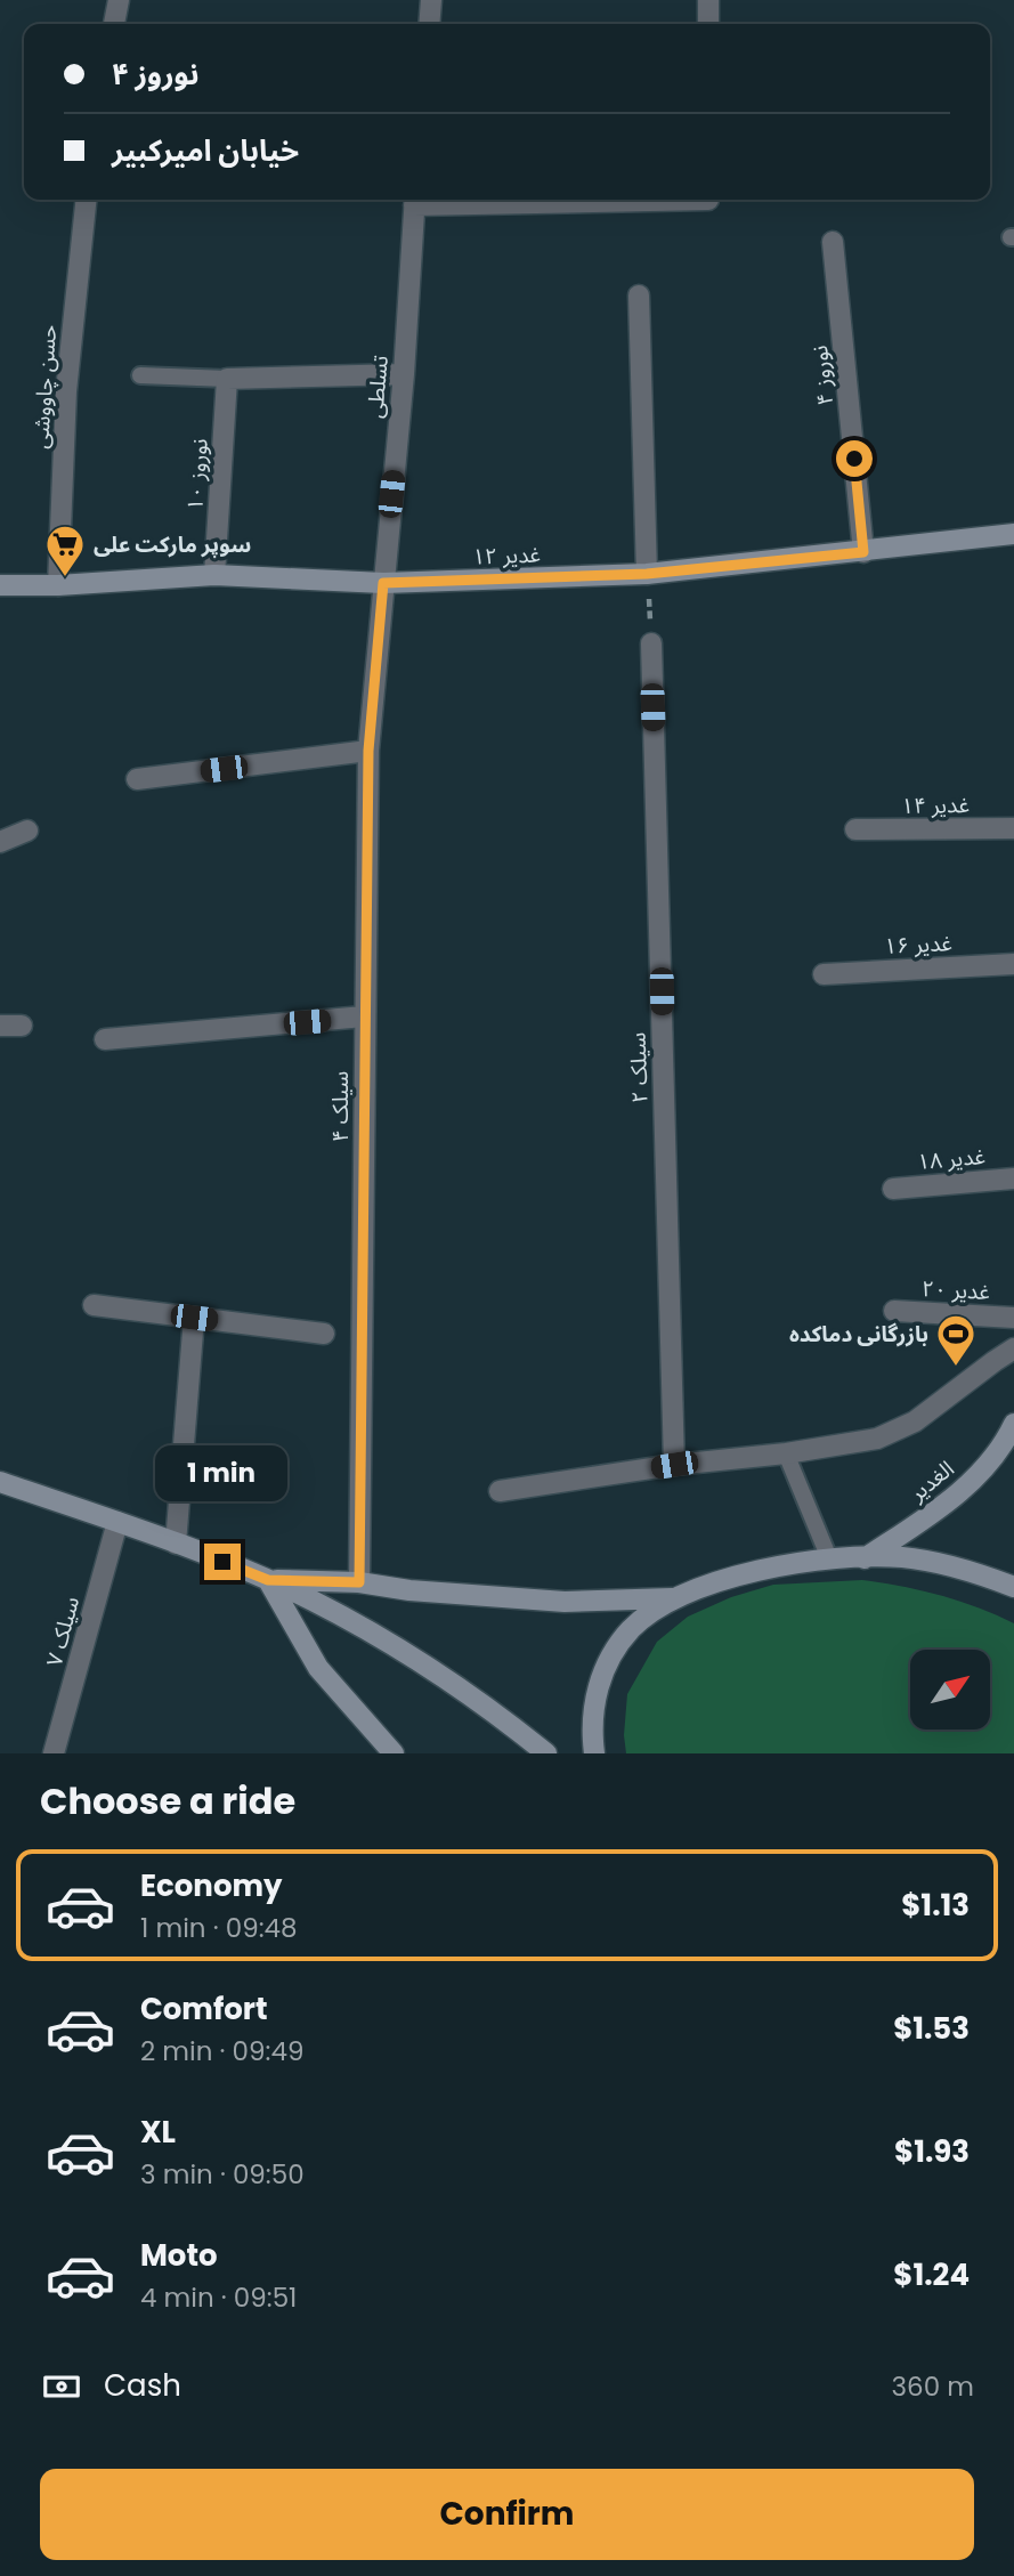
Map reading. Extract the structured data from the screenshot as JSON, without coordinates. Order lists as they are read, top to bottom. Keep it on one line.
{"streets":{"main road":["غدیر ۱۲","الغدیر"],"street":["نوروز ۴","حسن چاووشی","تسلطی","نوروز ۱۰","غدیر ۱۴","غدیر ۱۶","سیلک ۲","سیلک ۴","غدیر ۱۸","غدیر ۲۰","سیلک ۷"]},"crossings":[["نوروز ۴","غدیر ۱۲"],["حسن چاووشی","غدیر ۱۲"],["تسلطی","غدیر ۱۲"],["تسلطی","سیلک ۴"],["نوروز ۱۰","غدیر ۱۲"],["غدیر ۱۲","سیلک ۴"]],"places":{"supermarket":["سوپر مارکت علی"],"sports":["بازرگانی دماکده"]},"north":"top right","page":{"banner":["نوروز ۴","خیابان امیرکبیر"],"bubble":"1 min","heading":"Choose a ride","list":[{"name":"Economy","note":"1 min · 09:48","value":"$1.13"},{"name":"Comfort","note":"2 min · 09:49","value":"$1.53"},{"name":"XL","note":"3 min · 09:50","value":"$1.93"},{"name":"Moto","note":"4 min · 09:51","value":"$1.24"}],"pay":["Cash","360 m"],"buttons":"Confirm"}}
